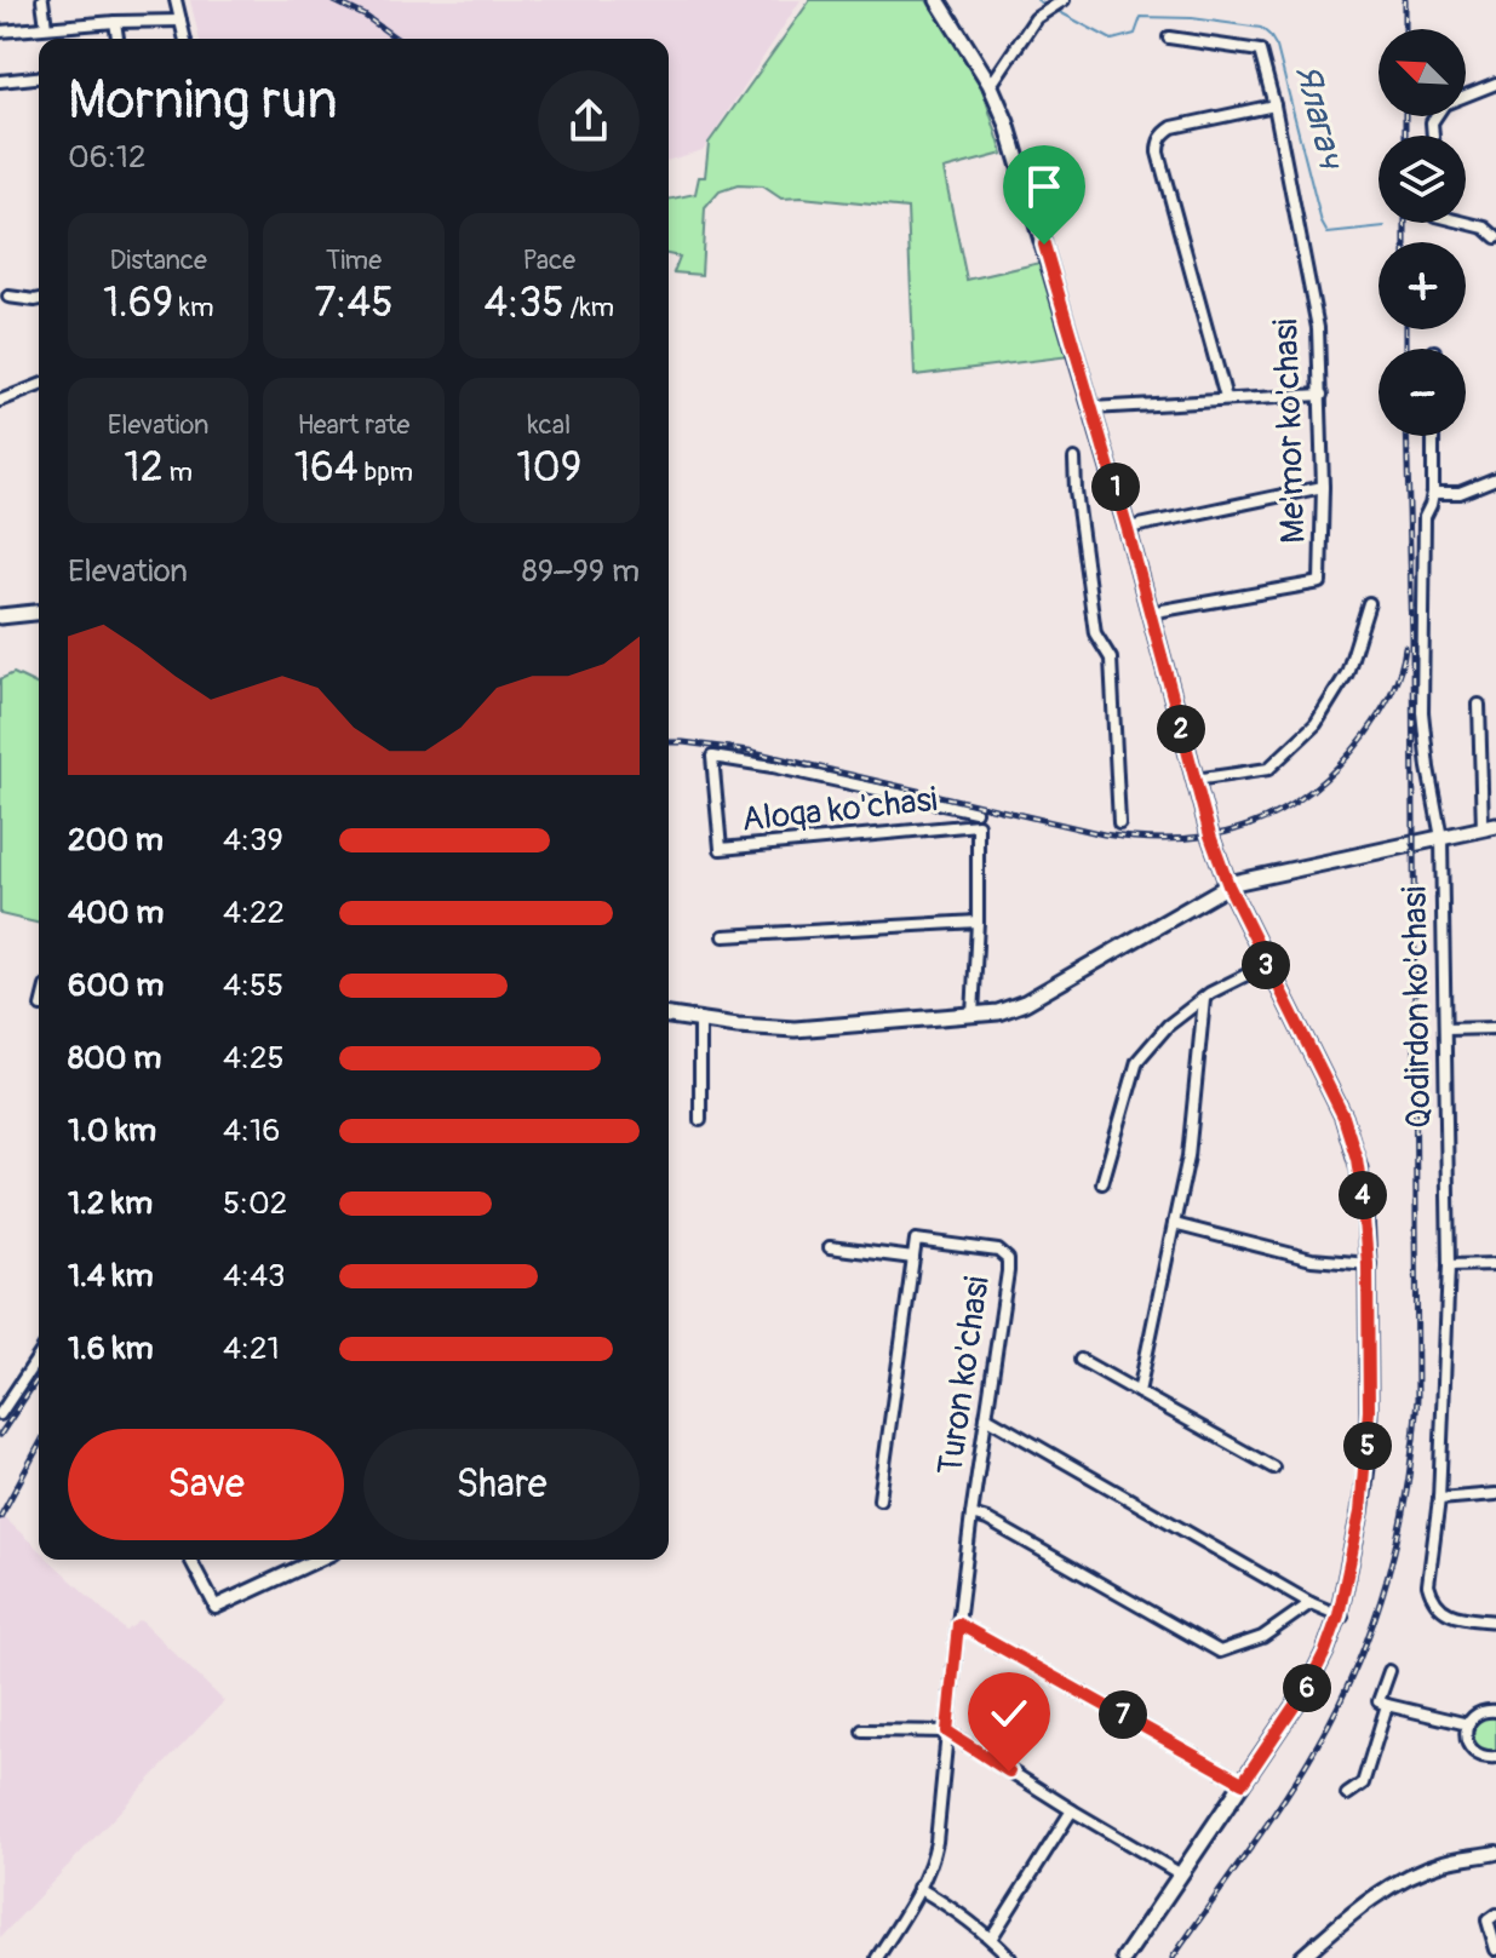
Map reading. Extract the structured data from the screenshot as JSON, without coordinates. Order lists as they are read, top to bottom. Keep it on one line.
{"streets":{"street":["Me'mor ko'chasi","Aloqa ko'chasi","Qodirdon ko'chasi","Turon ko'chasi"]},"water":["Ялагач"],"north":"top left","page":{"map_buttons":["+","−"],"heading":["Morning run","06:12"],"stats":[["Distance","1.69 km"],["Time","7:45"],["Pace","4:35 /km"],["Elevation","12 m"],["Heart rate","164 bpm"],["kcal","109"]],"pins":["1","2","3","4","5","6","7"],"chart":["Elevation","89–99 m"],"list":[{"name":"200 m","note":"4:39"},{"name":"400 m","note":"4:22"},{"name":"600 m","note":"4:55"},{"name":"800 m","note":"4:25"},{"name":"1.0 km","note":"4:16"},{"name":"1.2 km","note":"5:02"},{"name":"1.4 km","note":"4:43"},{"name":"1.6 km","note":"4:21"}],"buttons":["Save","Share"]}}
